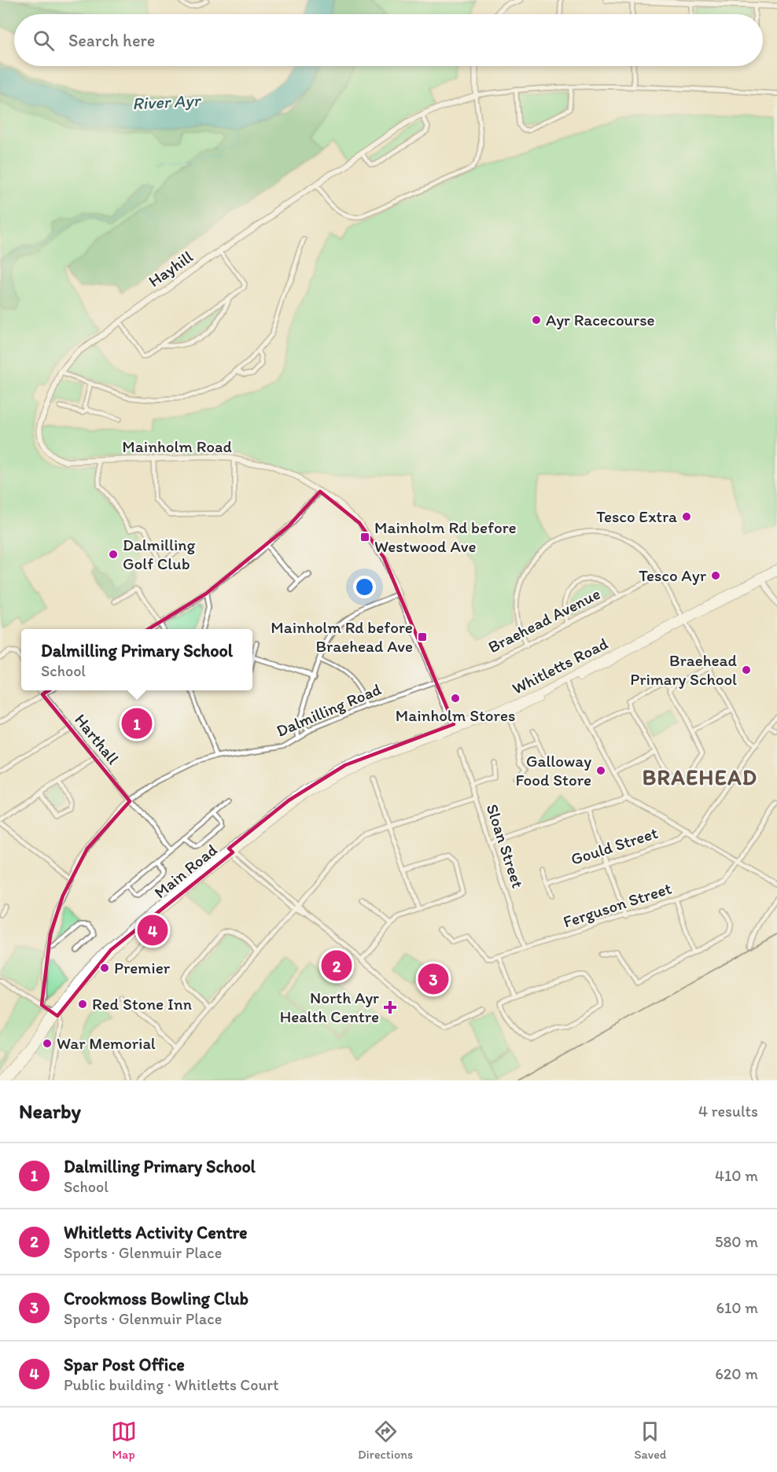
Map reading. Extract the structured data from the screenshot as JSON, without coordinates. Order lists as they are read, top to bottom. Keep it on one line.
{"streets":{"main road":["Whitletts Road","Main Road"],"street":["Hayhill","Mainholm Road","Braehead Avenue","Dalmilling Road","Harthall","Sloan Street","Gould Street","Ferguson Street"]},"crossings":[["Hayhill","Mainholm Road"],["Mainholm Road","Braehead Avenue"],["Mainholm Road","Whitletts Road"],["Mainholm Road","Dalmilling Road"],["Braehead Avenue","Dalmilling Road"],["Whitletts Road","Main Road"],["Dalmilling Road","Harthall"],["Sloan Street","Ferguson Street"]],"districts":["BRAEHEAD"],"water":["River Ayr"],"places":{"other":["Ayr Racecourse","Tesco Extra","Dalmilling Golf Club","Tesco Ayr","Braehead Primary School","Mainholm Stores","Galloway Food Store","Premier","Red Stone Inn","War Memorial"],"transit":["Mainholm Rd before Westwood Ave","Mainholm Rd before Braehead Ave"],"health":["North Ayr Health Centre"]},"page":{"search":"Search here","popup":["Dalmilling Primary School","School"],"pins":["1","4","2","3"],"heading":["Nearby","4 results"],"list":[{"mark":"1","name":"Dalmilling Primary School","note":"School","value":"410 m"},{"mark":"2","name":"Whitletts Activity Centre","note":"Sports · Glenmuir Place","value":"580 m"},{"mark":"3","name":"Crookmoss Bowling Club","note":"Sports · Glenmuir Place","value":"610 m"},{"mark":"4","name":"Spar Post Office","note":"Public building · Whitletts Court","value":"620 m"}],"nav":["Map","Directions","Saved"]}}
